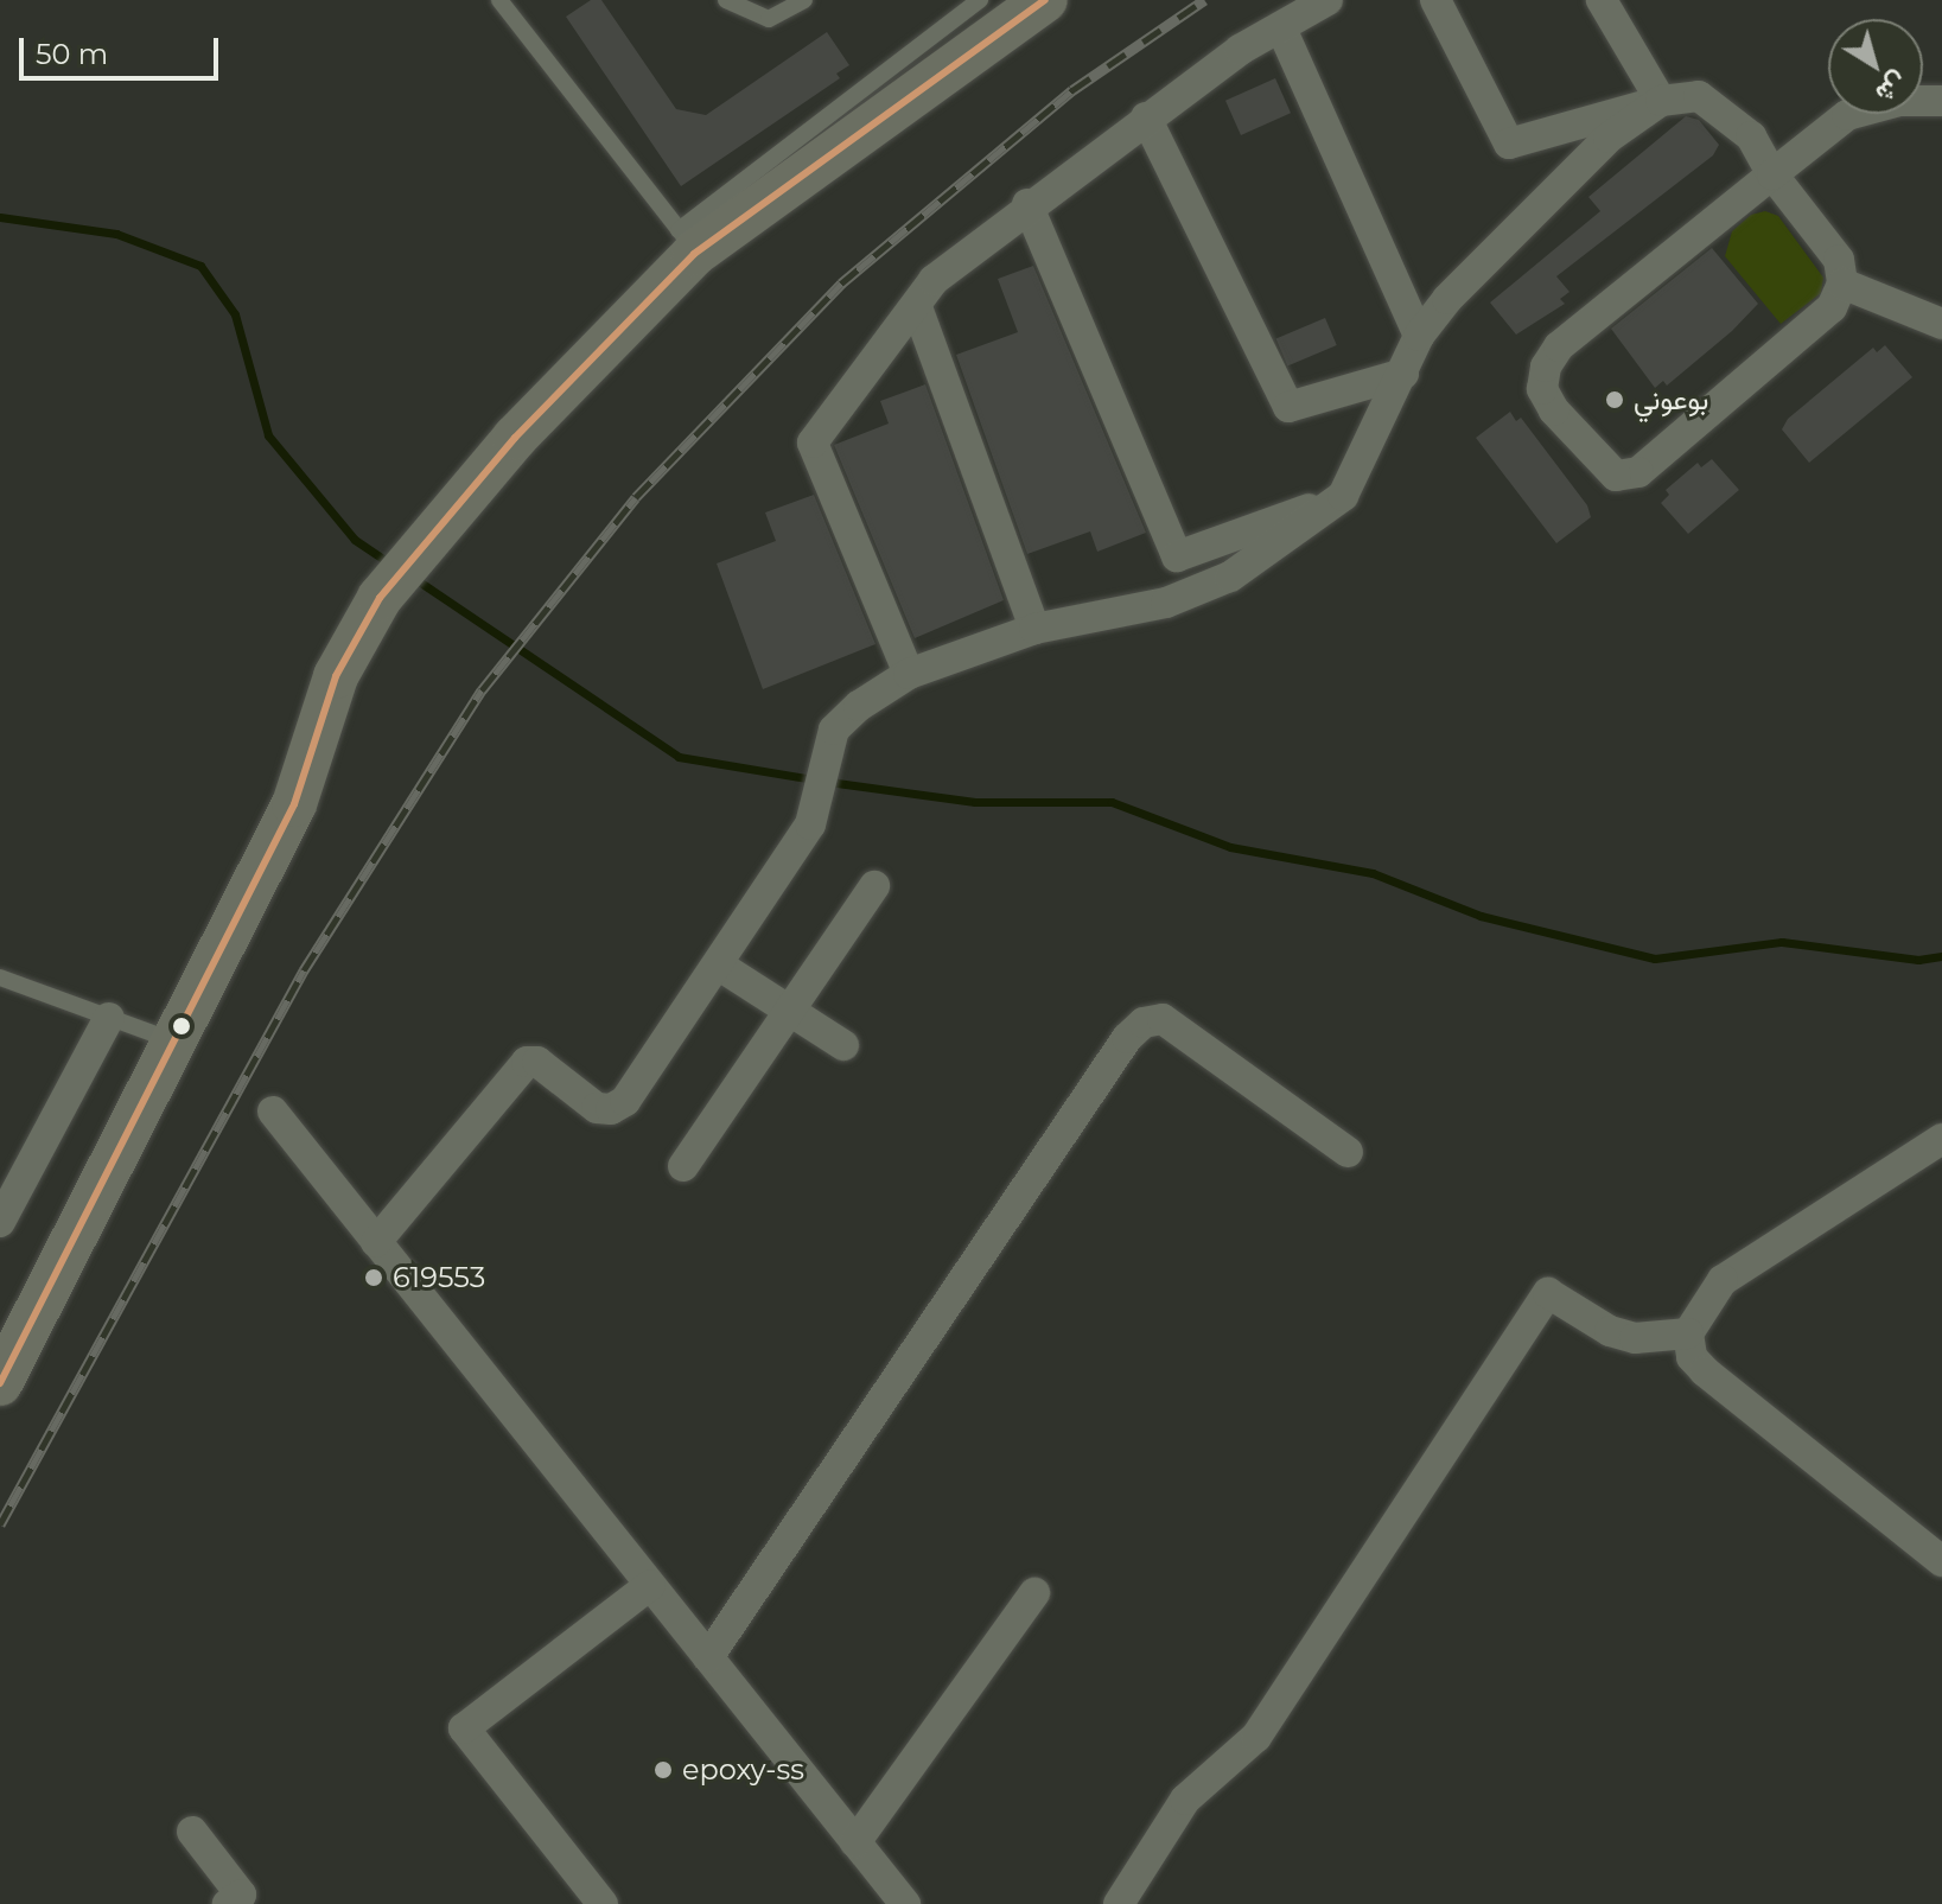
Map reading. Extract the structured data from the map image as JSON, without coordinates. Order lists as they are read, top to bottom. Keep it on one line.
{"places":["بوعوني","619553","epoxy-ss"],"scale_bar":"50 m","north":"bottom right"}
